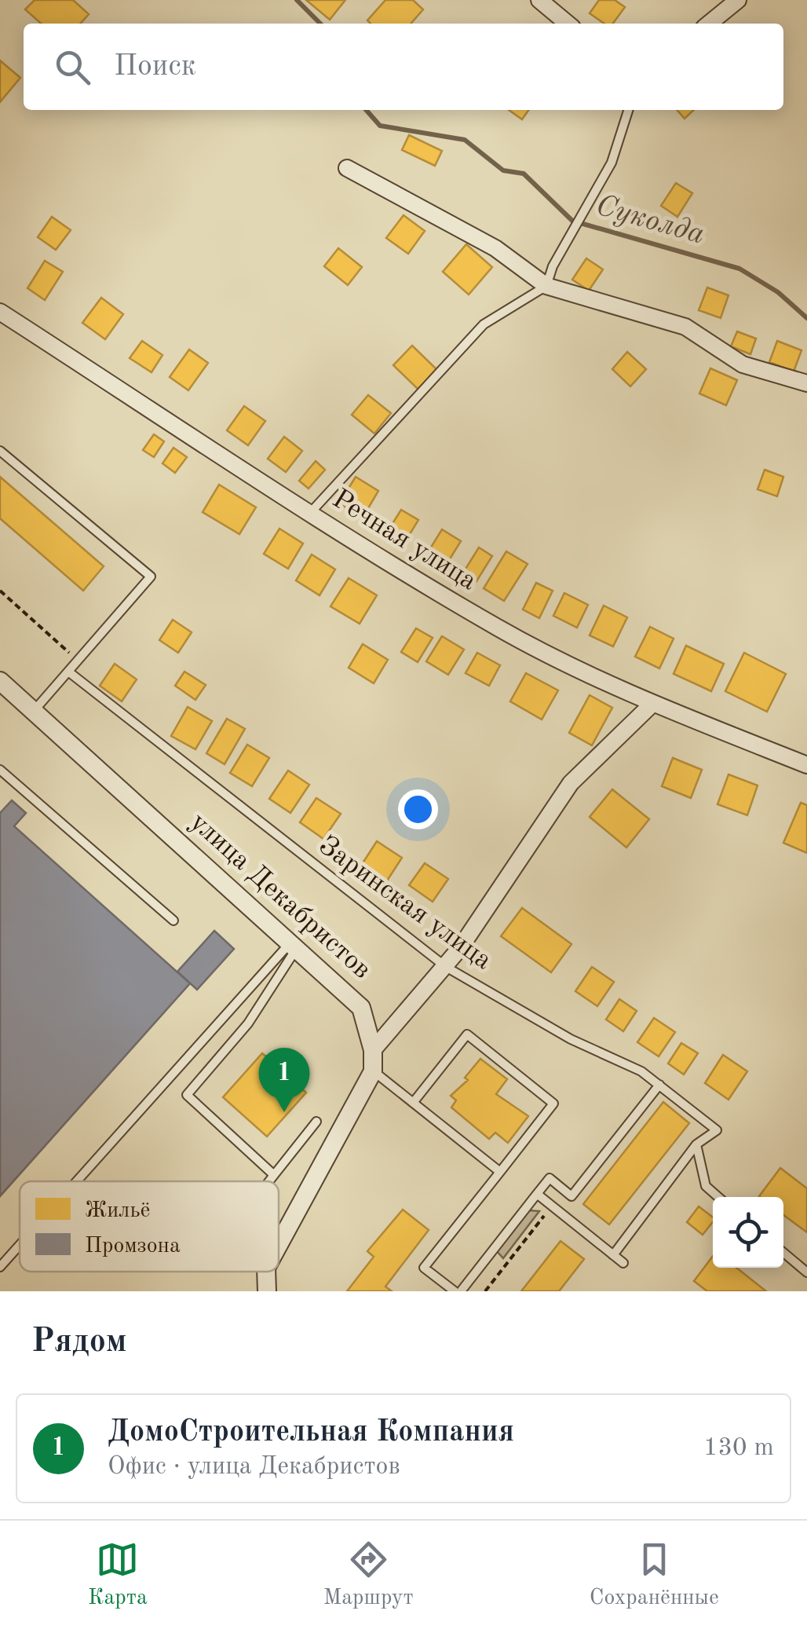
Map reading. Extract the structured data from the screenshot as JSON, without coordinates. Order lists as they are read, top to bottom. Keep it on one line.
{"streets":{"street":["Речная улица","улица Декабристов"],"lane":["Заринская улица"]},"water":["Суколда"],"legend":["Жильё","Промзона"],"page":{"search":"Поиск","pins":"1","heading":"Рядом","list":[{"mark":"1","name":"ДомоСтроительная Компания","note":"Офис · улица Декабристов","value":"130 m"}],"nav":["Карта","Маршрут","Сохранённые"]}}
